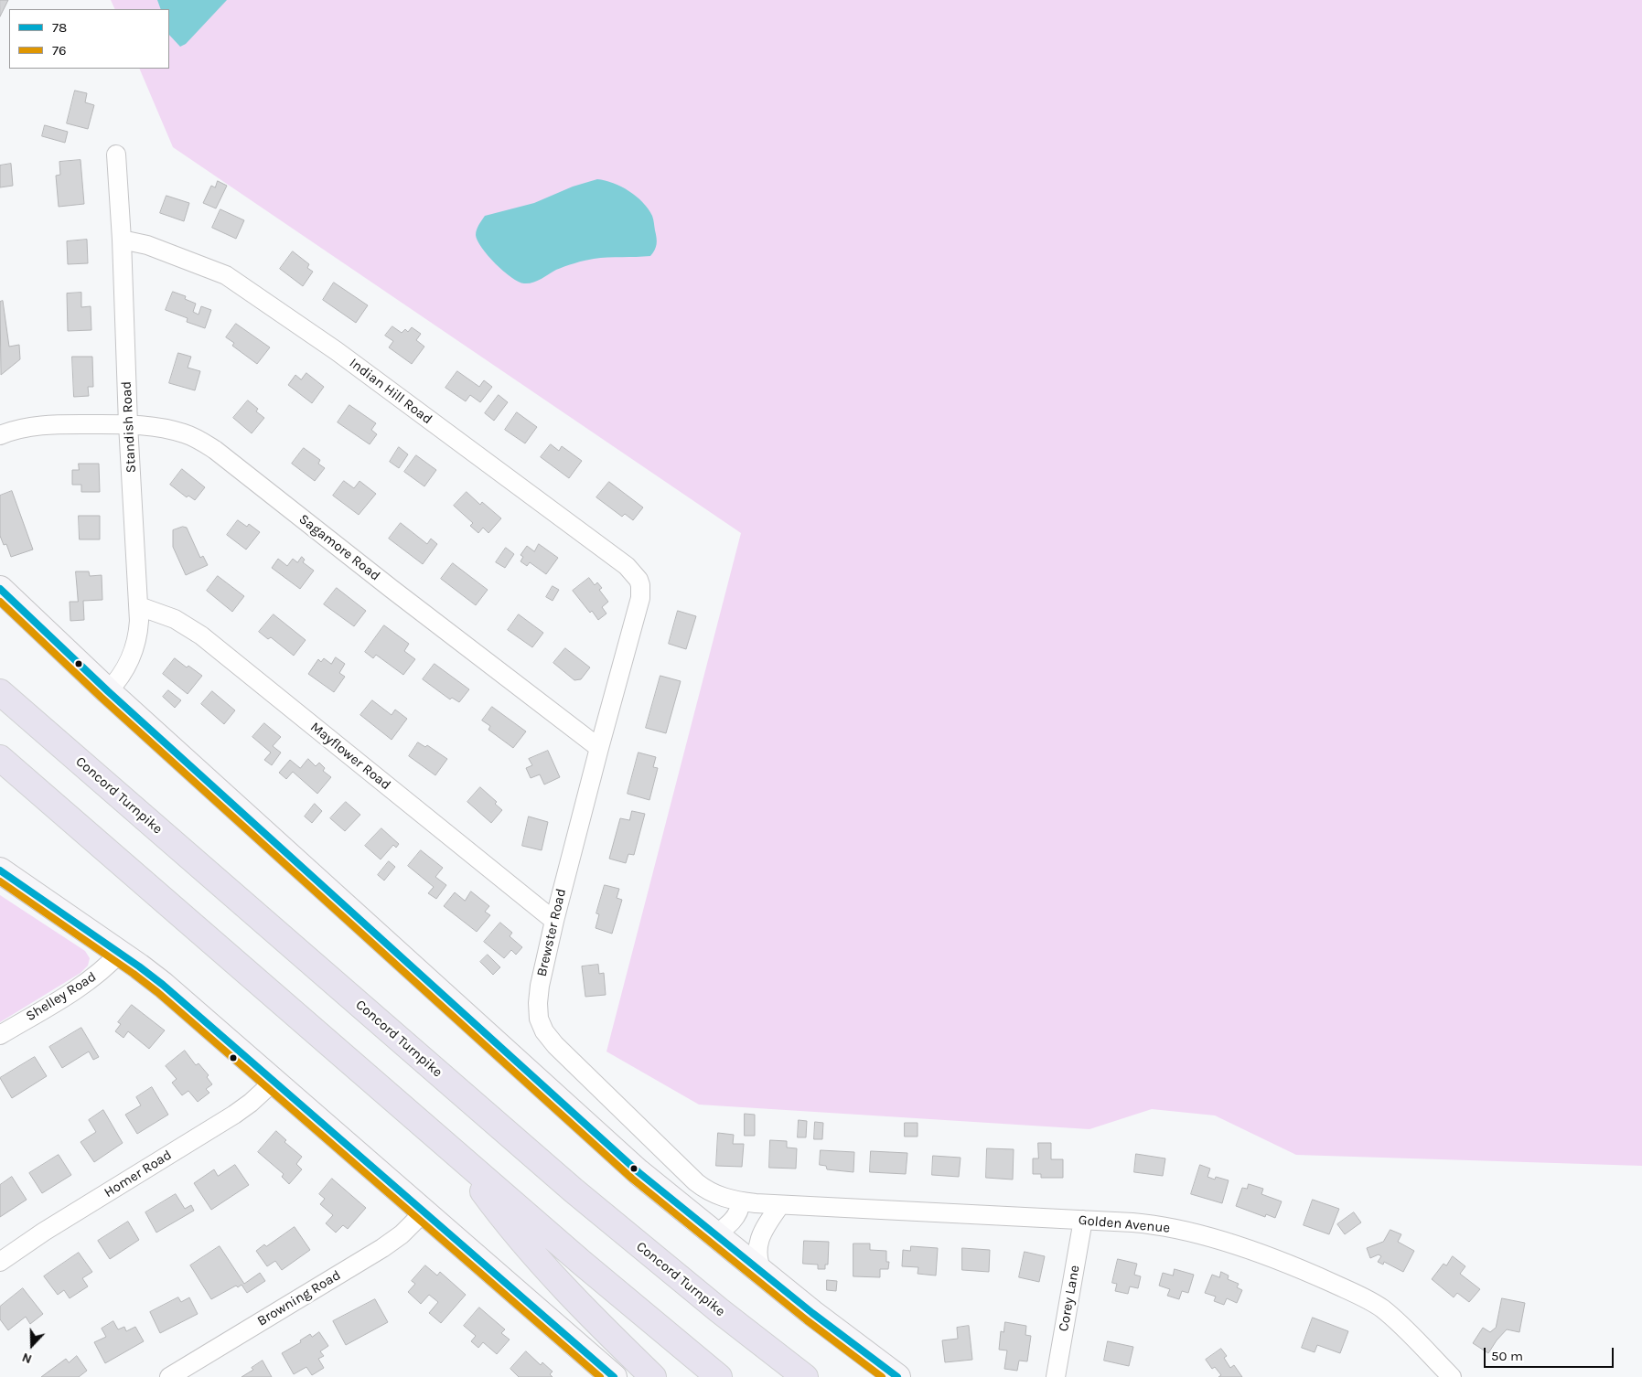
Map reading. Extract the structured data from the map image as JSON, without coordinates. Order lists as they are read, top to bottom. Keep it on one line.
{"streets":{"highway":["Concord Turnpike"],"street":["Indian Hill Road","Standish Road","Sagamore Road","Mayflower Road","Brewster Road","Shelley Road","Homer Road","Golden Avenue","Browning Road","Corey Lane"]},"crossings":[["Indian Hill Road","Standish Road"],["Indian Hill Road","Brewster Road"],["Standish Road","Sagamore Road"],["Standish Road","Mayflower Road"],["Sagamore Road","Brewster Road"],["Mayflower Road","Brewster Road"],["Brewster Road","Golden Avenue"],["Golden Avenue","Corey Lane"]],"lines":["transit line 78","transit line 76"],"legend":["78","76"],"scale_bar":"50 m","north":"bottom"}
